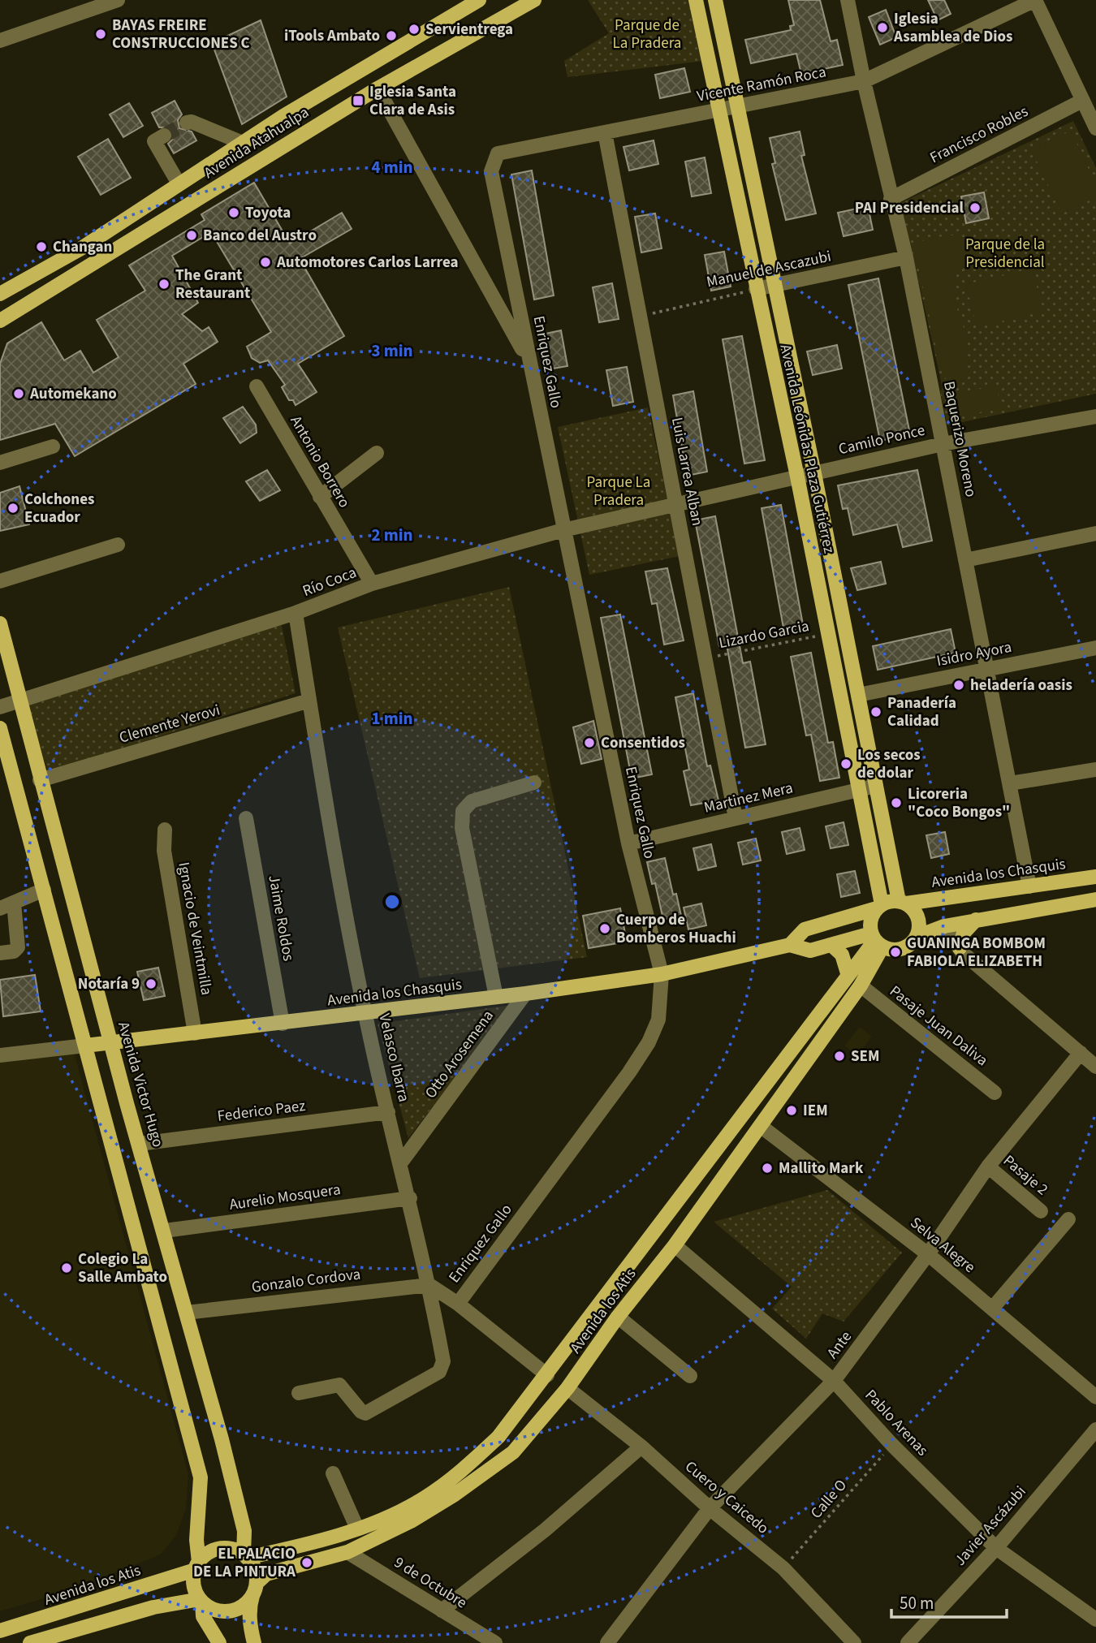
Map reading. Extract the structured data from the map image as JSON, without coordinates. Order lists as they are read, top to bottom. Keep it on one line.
{"streets":{"main road":["Avenida Atahualpa","Avenida Leónidas Plaza Gutiérrez","Avenida los Chasquis","Avenida Victor Hugo","Avenida los Atis"],"street":["Vicente Ramón Roca","Francisco Robles","Manuel de Ascazubi","Enriquez Gallo","Baquerizo Moreno","Camilo Ponce","Antonio Borrero","Luis Larrea Alban","Río Coca","Isidro Ayora","Clemente Yerovi","Martinez Mera","Jaime Roldos","Ignacio de Veintmilla","Pasaje Juan Daliva","Otto Arosemena","Velasco Ibarra","Federico Paez","Pasaje 2","Aurelio Mosquera","Selva Alegre","Gonzalo Cordova","Ante","Pablo Arenas","Cuero y Caicedo","Javier Ascázubi","9 de Octubre"],"path":["Lizardo Garcia","Calle O"]},"crossings":[["Vicente Ramón Roca","Enriquez Gallo"],["Vicente Ramón Roca","Baquerizo Moreno"],["Vicente Ramón Roca","Avenida Leónidas Plaza Gutiérrez"],["Vicente Ramón Roca","Luis Larrea Alban"],["Francisco Robles","Baquerizo Moreno"],["Manuel de Ascazubi","Baquerizo Moreno"],["Manuel de Ascazubi","Avenida Leónidas Plaza Gutiérrez"],["Manuel de Ascazubi","Luis Larrea Alban"],["Enriquez Gallo","Río Coca"],["Enriquez Gallo","Martinez Mera"],["Enriquez Gallo","Avenida los Chasquis"],["Baquerizo Moreno","Camilo Ponce"],["Baquerizo Moreno","Isidro Ayora"],["Baquerizo Moreno","Avenida los Chasquis"],["Camilo Ponce","Avenida Leónidas Plaza Gutiérrez"],["Camilo Ponce","Luis Larrea Alban"],["Camilo Ponce","Río Coca"],["Avenida Leónidas Plaza Gutiérrez","Lizardo Garcia"],["Avenida Leónidas Plaza Gutiérrez","Isidro Ayora"],["Avenida Leónidas Plaza Gutiérrez","Martinez Mera"],["Avenida Leónidas Plaza Gutiérrez","Avenida los Chasquis"],["Avenida Leónidas Plaza Gutiérrez","Avenida los Atis"],["Antonio Borrero","Río Coca"],["Luis Larrea Alban","Río Coca"],["Luis Larrea Alban","Lizardo Garcia"],["Luis Larrea Alban","Martinez Mera"],["Río Coca","Velasco Ibarra"],["Río Coca","Avenida Victor Hugo"],["Clemente Yerovi","Velasco Ibarra"],["Clemente Yerovi","Avenida Victor Hugo"],["Avenida los Chasquis","Jaime Roldos"],["Avenida los Chasquis","Ignacio de Veintmilla"],["Avenida los Chasquis","Otto Arosemena"],["Avenida los Chasquis","Velasco Ibarra"],["Avenida los Chasquis","Avenida Victor Hugo"],["Avenida los Chasquis","Avenida los Atis"],["Pasaje Juan Daliva","Avenida los Atis"],["Otto Arosemena","Velasco Ibarra"],["Velasco Ibarra","Federico Paez"],["Velasco Ibarra","Aurelio Mosquera"],["Velasco Ibarra","Gonzalo Cordova"],["Avenida Victor Hugo","Federico Paez"],["Avenida Victor Hugo","Aurelio Mosquera"],["Avenida Victor Hugo","Gonzalo Cordova"],["Avenida Victor Hugo","Avenida los Atis"],["Pasaje 2","Ante"],["Selva Alegre","Avenida los Atis"],["Selva Alegre","Ante"],["Avenida los Atis","Pablo Arenas"],["Avenida los Atis","Cuero y Caicedo"],["Avenida los Atis","9 de Octubre"],["Ante","Pablo Arenas"],["Ante","Cuero y Caicedo"],["Pablo Arenas","Calle O"],["Pablo Arenas","Javier Ascázubi"],["Cuero y Caicedo","Calle O"]],"parks":["Parque de La Pradera","Parque de la Presidencial","Parque La Pradera"],"places":{"other":["Iglesia Asamblea de Dios","Servientrega","BAYAS FREIRE CONSTRUCCIONES C","iTools Ambato","PAI Presidencial","Toyota","Banco del Austro","Changan","Automotores Carlos Larrea","The Grant Restaurant","Automekano","Colchones Ecuador","heladería oasis","Panadería Calidad","Consentidos","Los secos de dolar","Licoreria \"Coco Bongos\"","Cuerpo de Bomberos Huachi","GUANINGA BOMBOM FABIOLA ELIZABETH","Notaría 9","SEM","IEM","Mallito Mark","Colegio La Salle Ambato","EL PALACIO DE LA PINTURA"],"transit":["Iglesia Santa Clara de Asis"]},"scale_bar":"50 m","rings":["4 min","3 min","2 min","1 min"]}
